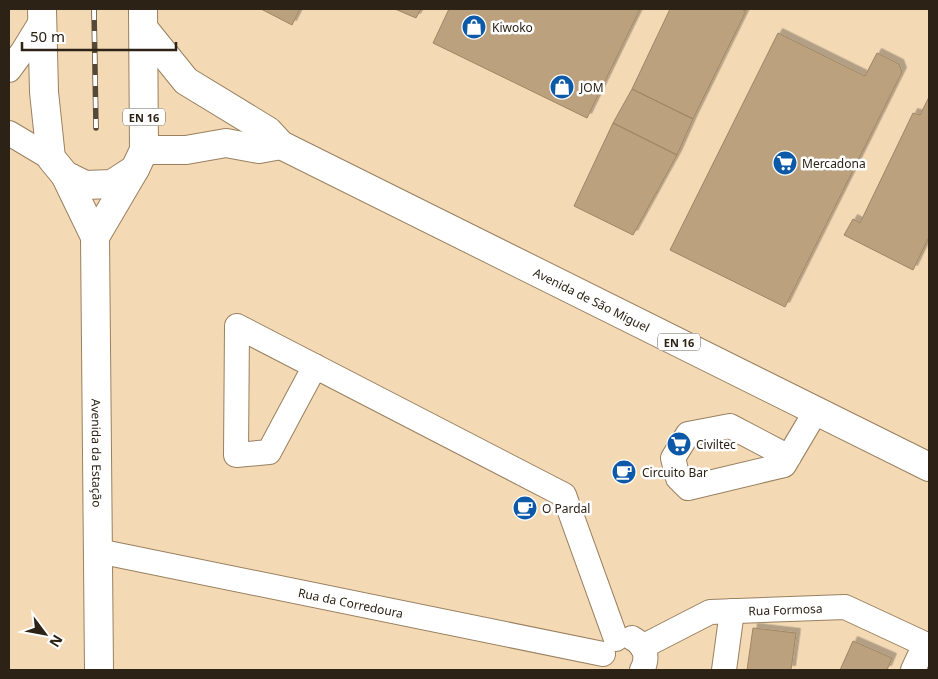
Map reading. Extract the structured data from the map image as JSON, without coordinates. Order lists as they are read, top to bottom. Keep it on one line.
{"streets":{"main road":["EN 16","Avenida de São Miguel","Avenida da Estação"],"street":["Rua da Corredoura","Rua Formosa"]},"crossings":[["EN 16","Avenida de São Miguel"],["Avenida da Estação","Rua da Corredoura"],["Rua da Corredoura","Rua Formosa"]],"places":{"shop":["Kiwoko","JOM"],"supermarket":["Mercadona","Civiltec"],"cafe":["Circuito Bar","O Pardal"]},"scale_bar":"50 m","north":"bottom right"}
